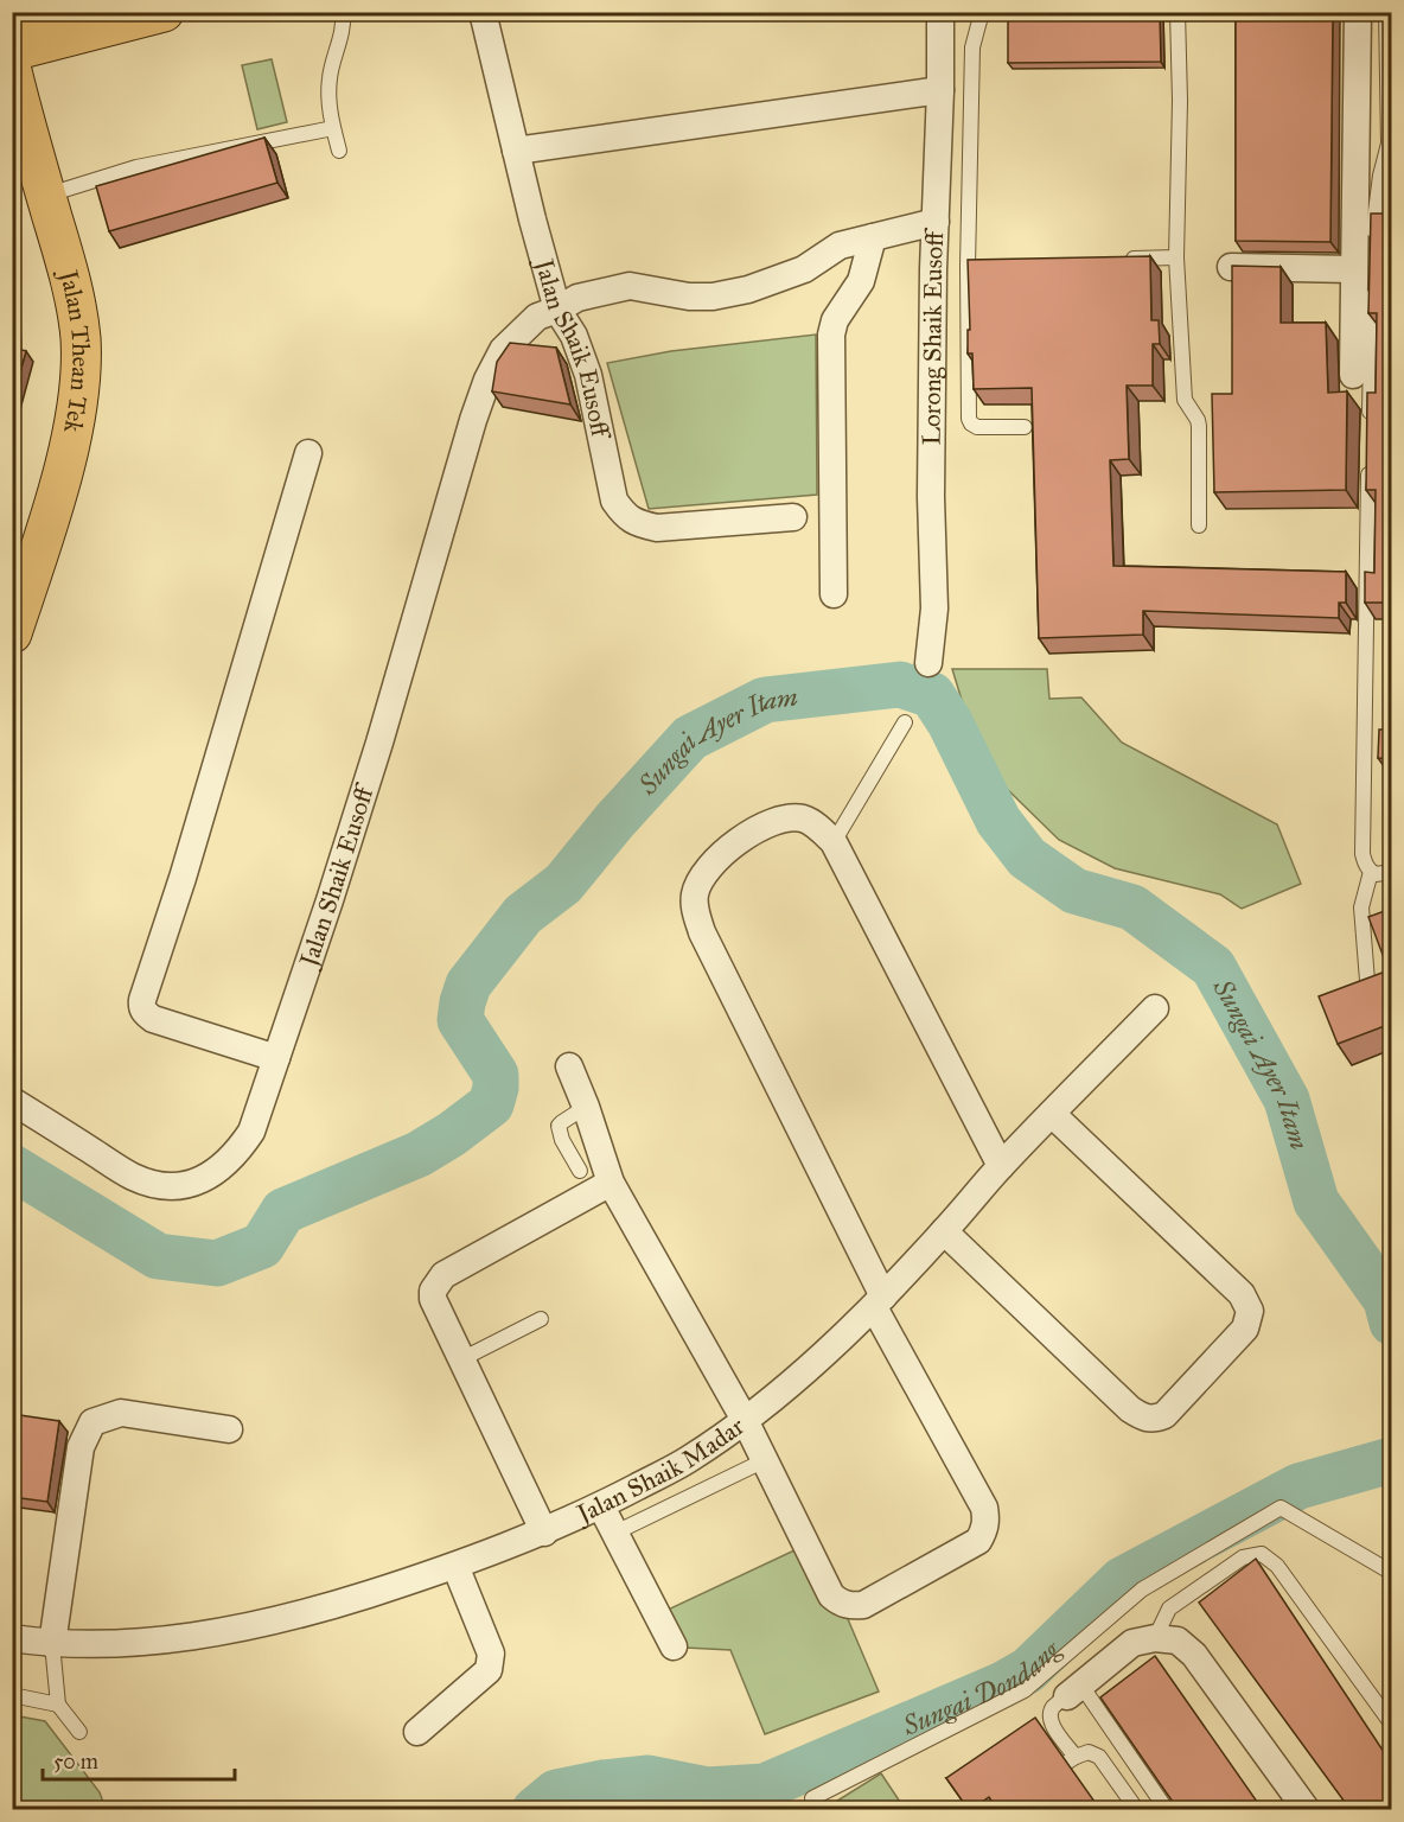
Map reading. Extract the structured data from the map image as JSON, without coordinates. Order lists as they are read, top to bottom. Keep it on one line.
{"streets":{"main road":["Jalan Thean Tek"],"street":["Lorong Shaik Eusoff","Jalan Shaik Eusoff","Jalan Shaik Madar"]},"crossings":[["Lorong Shaik Eusoff","Jalan Shaik Eusoff"]],"water":["Sungai Ayer Itam","Sungai Dondang"],"scale_bar":"50 m"}
